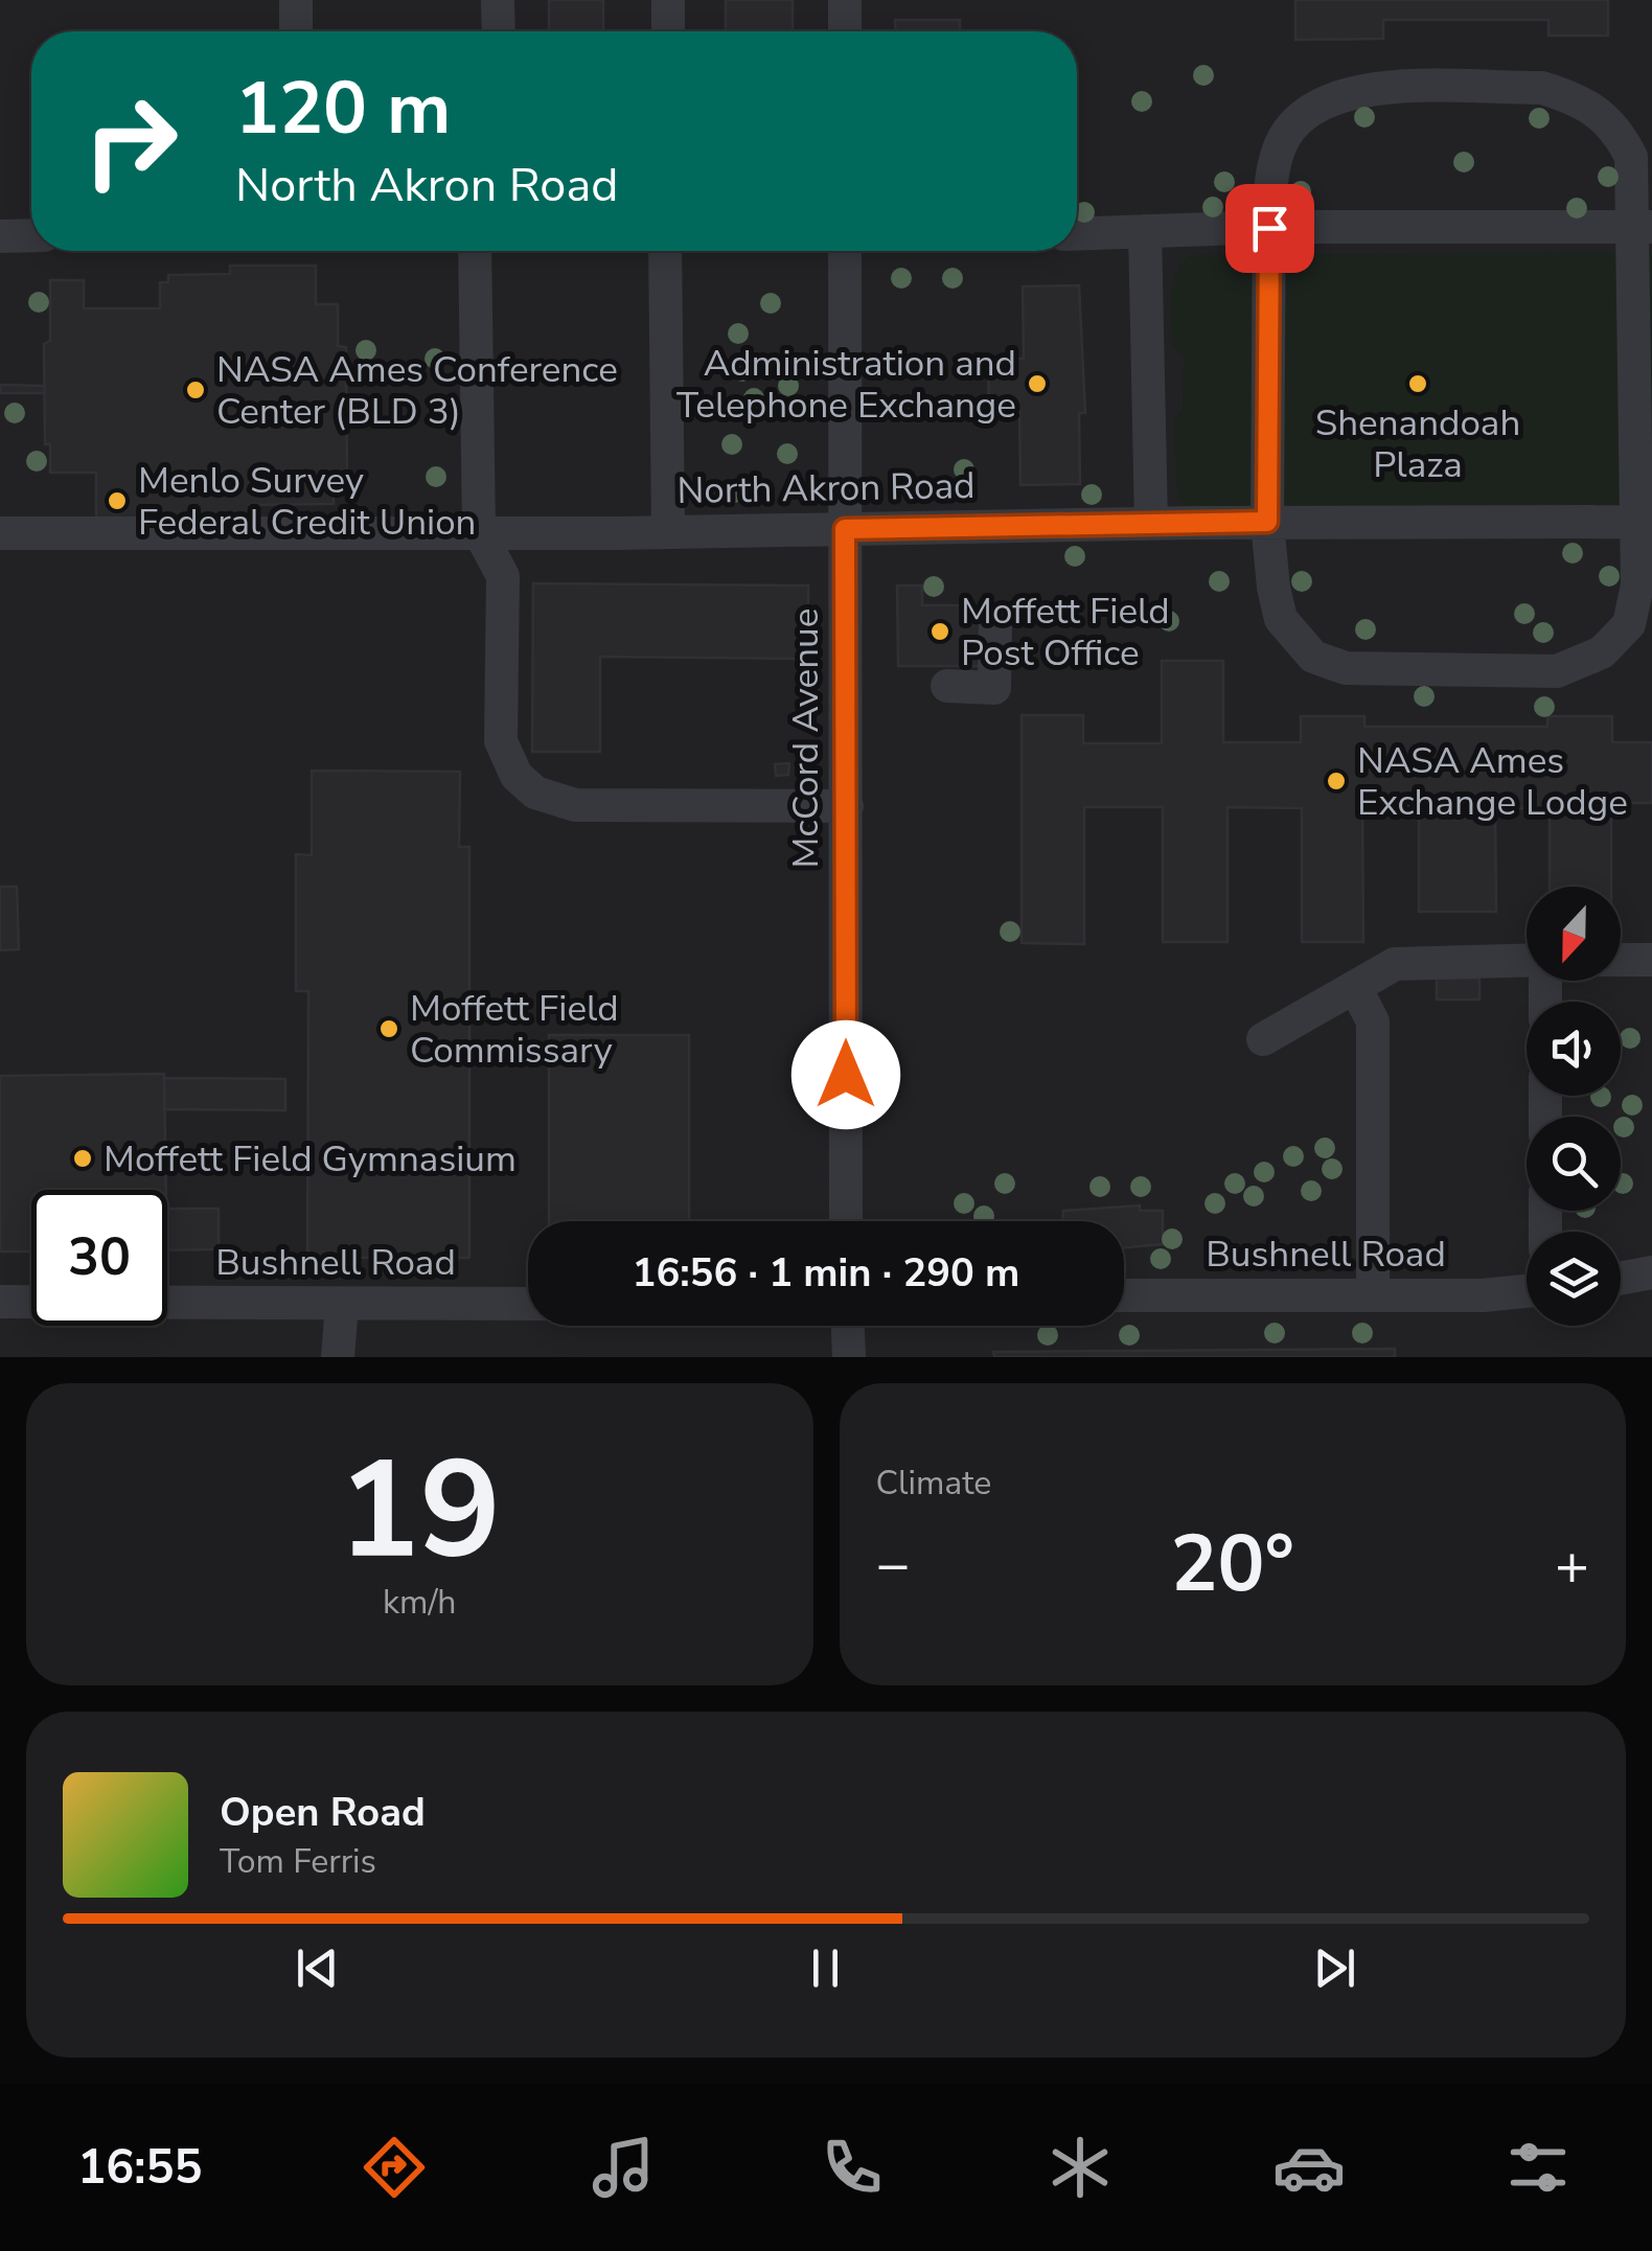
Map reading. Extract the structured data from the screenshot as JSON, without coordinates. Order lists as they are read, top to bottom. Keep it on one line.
{"streets":{"street":["North Akron Road","McCord Avenue","Bushnell Road"]},"crossings":[["North Akron Road","McCord Avenue"]],"places":["Administration and Telephone Exchange","Shenandoah Plaza","NASA Ames Conference Center (BLD 3)","Menlo Survey Federal Credit Union","Moffett Field Post Office","NASA Ames Exchange Lodge","Moffett Field Commissary","Moffett Field Gymnasium"],"north":"bottom","page":{"turn":["120 m","North Akron Road"],"limit":"30","trip":"16:56 · 1 min · 290 m","tile":[["19","km/h"],"Climate"],"heat":["−","20°","+"],"song":["Open Road","Tom Ferris"],"tabs":"16:55"}}
